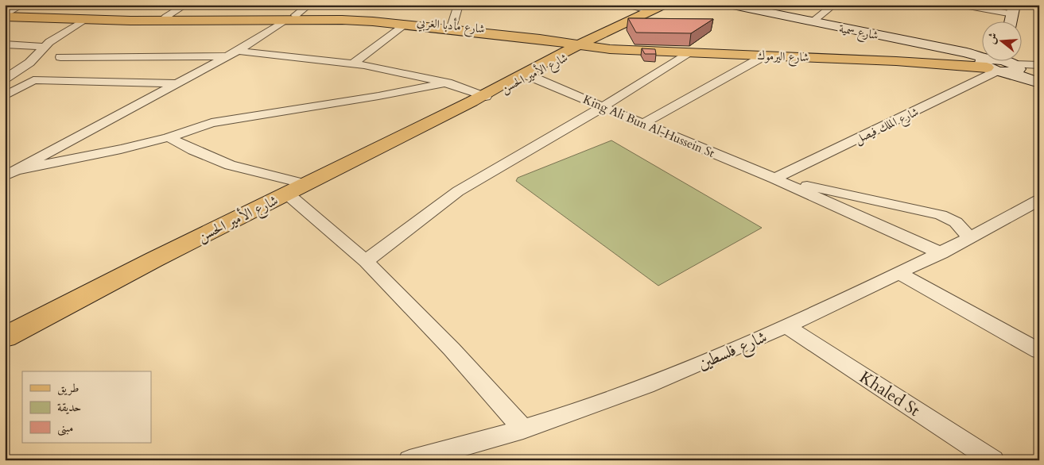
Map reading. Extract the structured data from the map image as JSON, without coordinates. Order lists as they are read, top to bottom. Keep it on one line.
{"streets":{"main road":["شارع مأدبا الغربي","شارع سمية","شارع اليرموك","شارع الأمير الحسن"],"street":["شارع الملك فيصل","King Ali Bun Al-Hussein St","شارع فلسطين","Khaled St"]},"crossings":[["شارع مأدبا الغربي","شارع اليرموك"],["شارع مأدبا الغربي","شارع الأمير الحسن"],["شارع سمية","شارع اليرموك"],["شارع سمية","شارع الملك فيصل"],["شارع اليرموك","شارع الأمير الحسن"],["شارع اليرموك","شارع الملك فيصل"],["شارع الأمير الحسن","King Ali Bun Al-Hussein St"],["شارع الملك فيصل","King Ali Bun Al-Hussein St"],["شارع فلسطين","Khaled St"]],"legend":["طريق","حديقة","مبنى"],"north":"left"}
